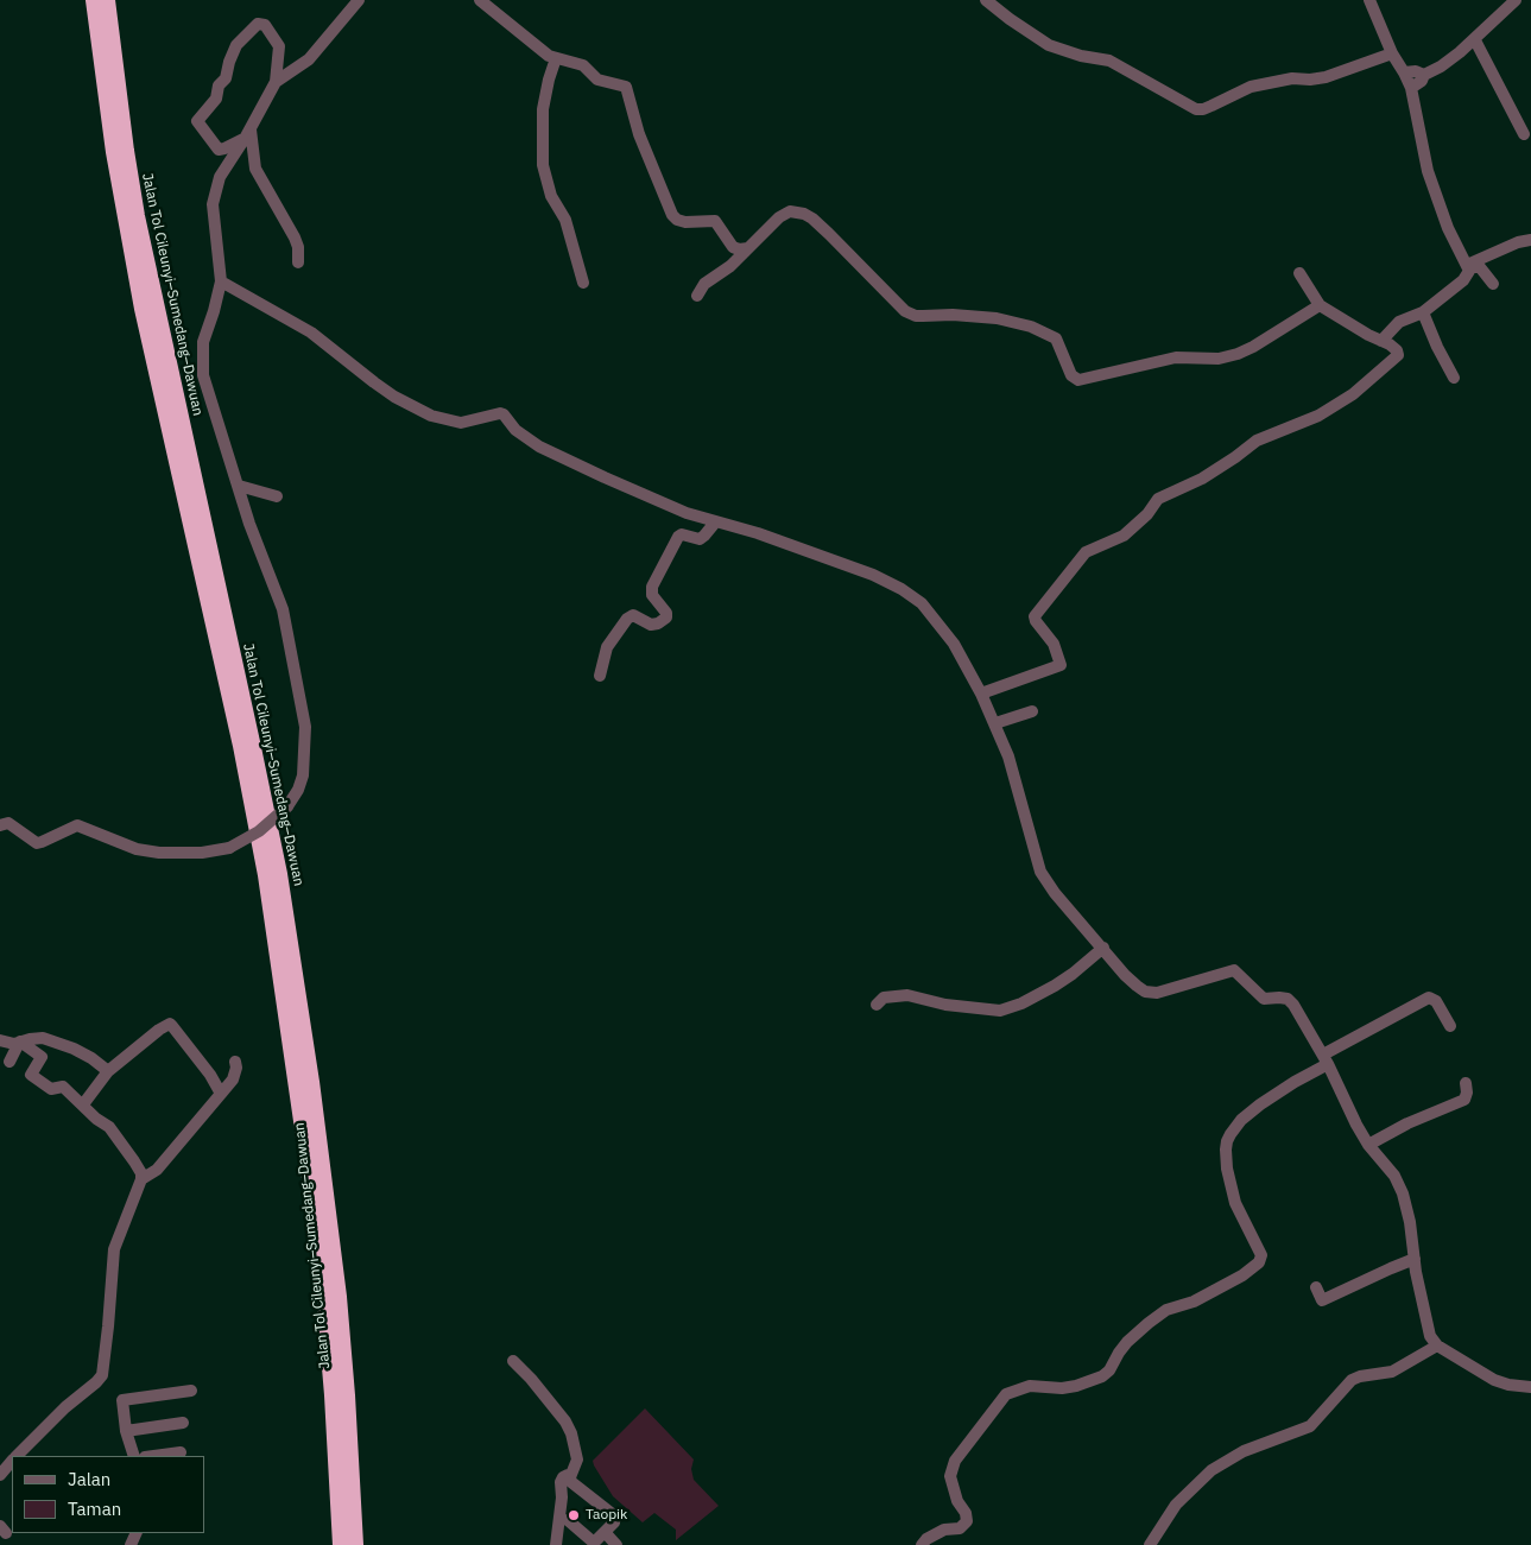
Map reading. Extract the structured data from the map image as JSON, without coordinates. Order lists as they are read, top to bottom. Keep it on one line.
{"streets":{"highway":["Jalan Tol Cileunyi–Sumedang–Dawuan"]},"places":["Taopik"],"legend":["Jalan","Taman"]}
